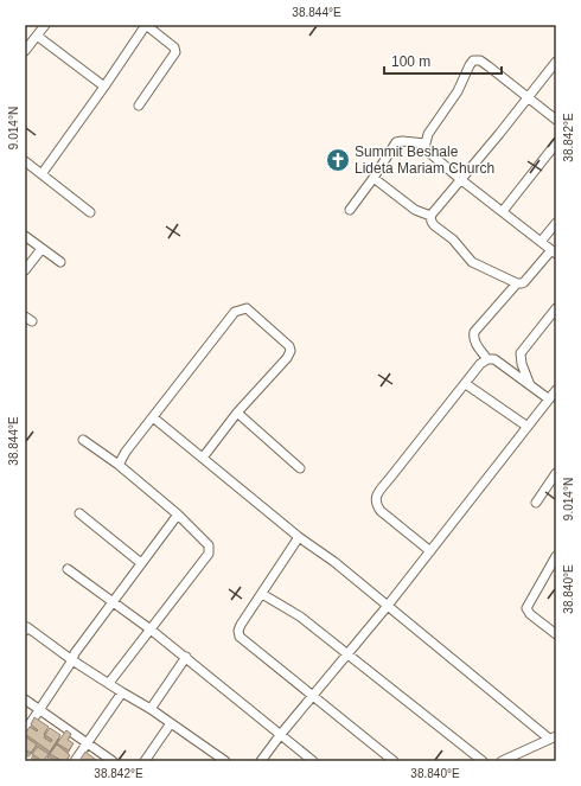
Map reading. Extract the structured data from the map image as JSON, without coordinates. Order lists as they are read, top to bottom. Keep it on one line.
{"places":{"church":["Summit Beshale Lideta Mariam Church"]},"scale_bar":"100 m","coordinates":["38.844°E","9.014°N","38.842°E","38.840°E"]}
